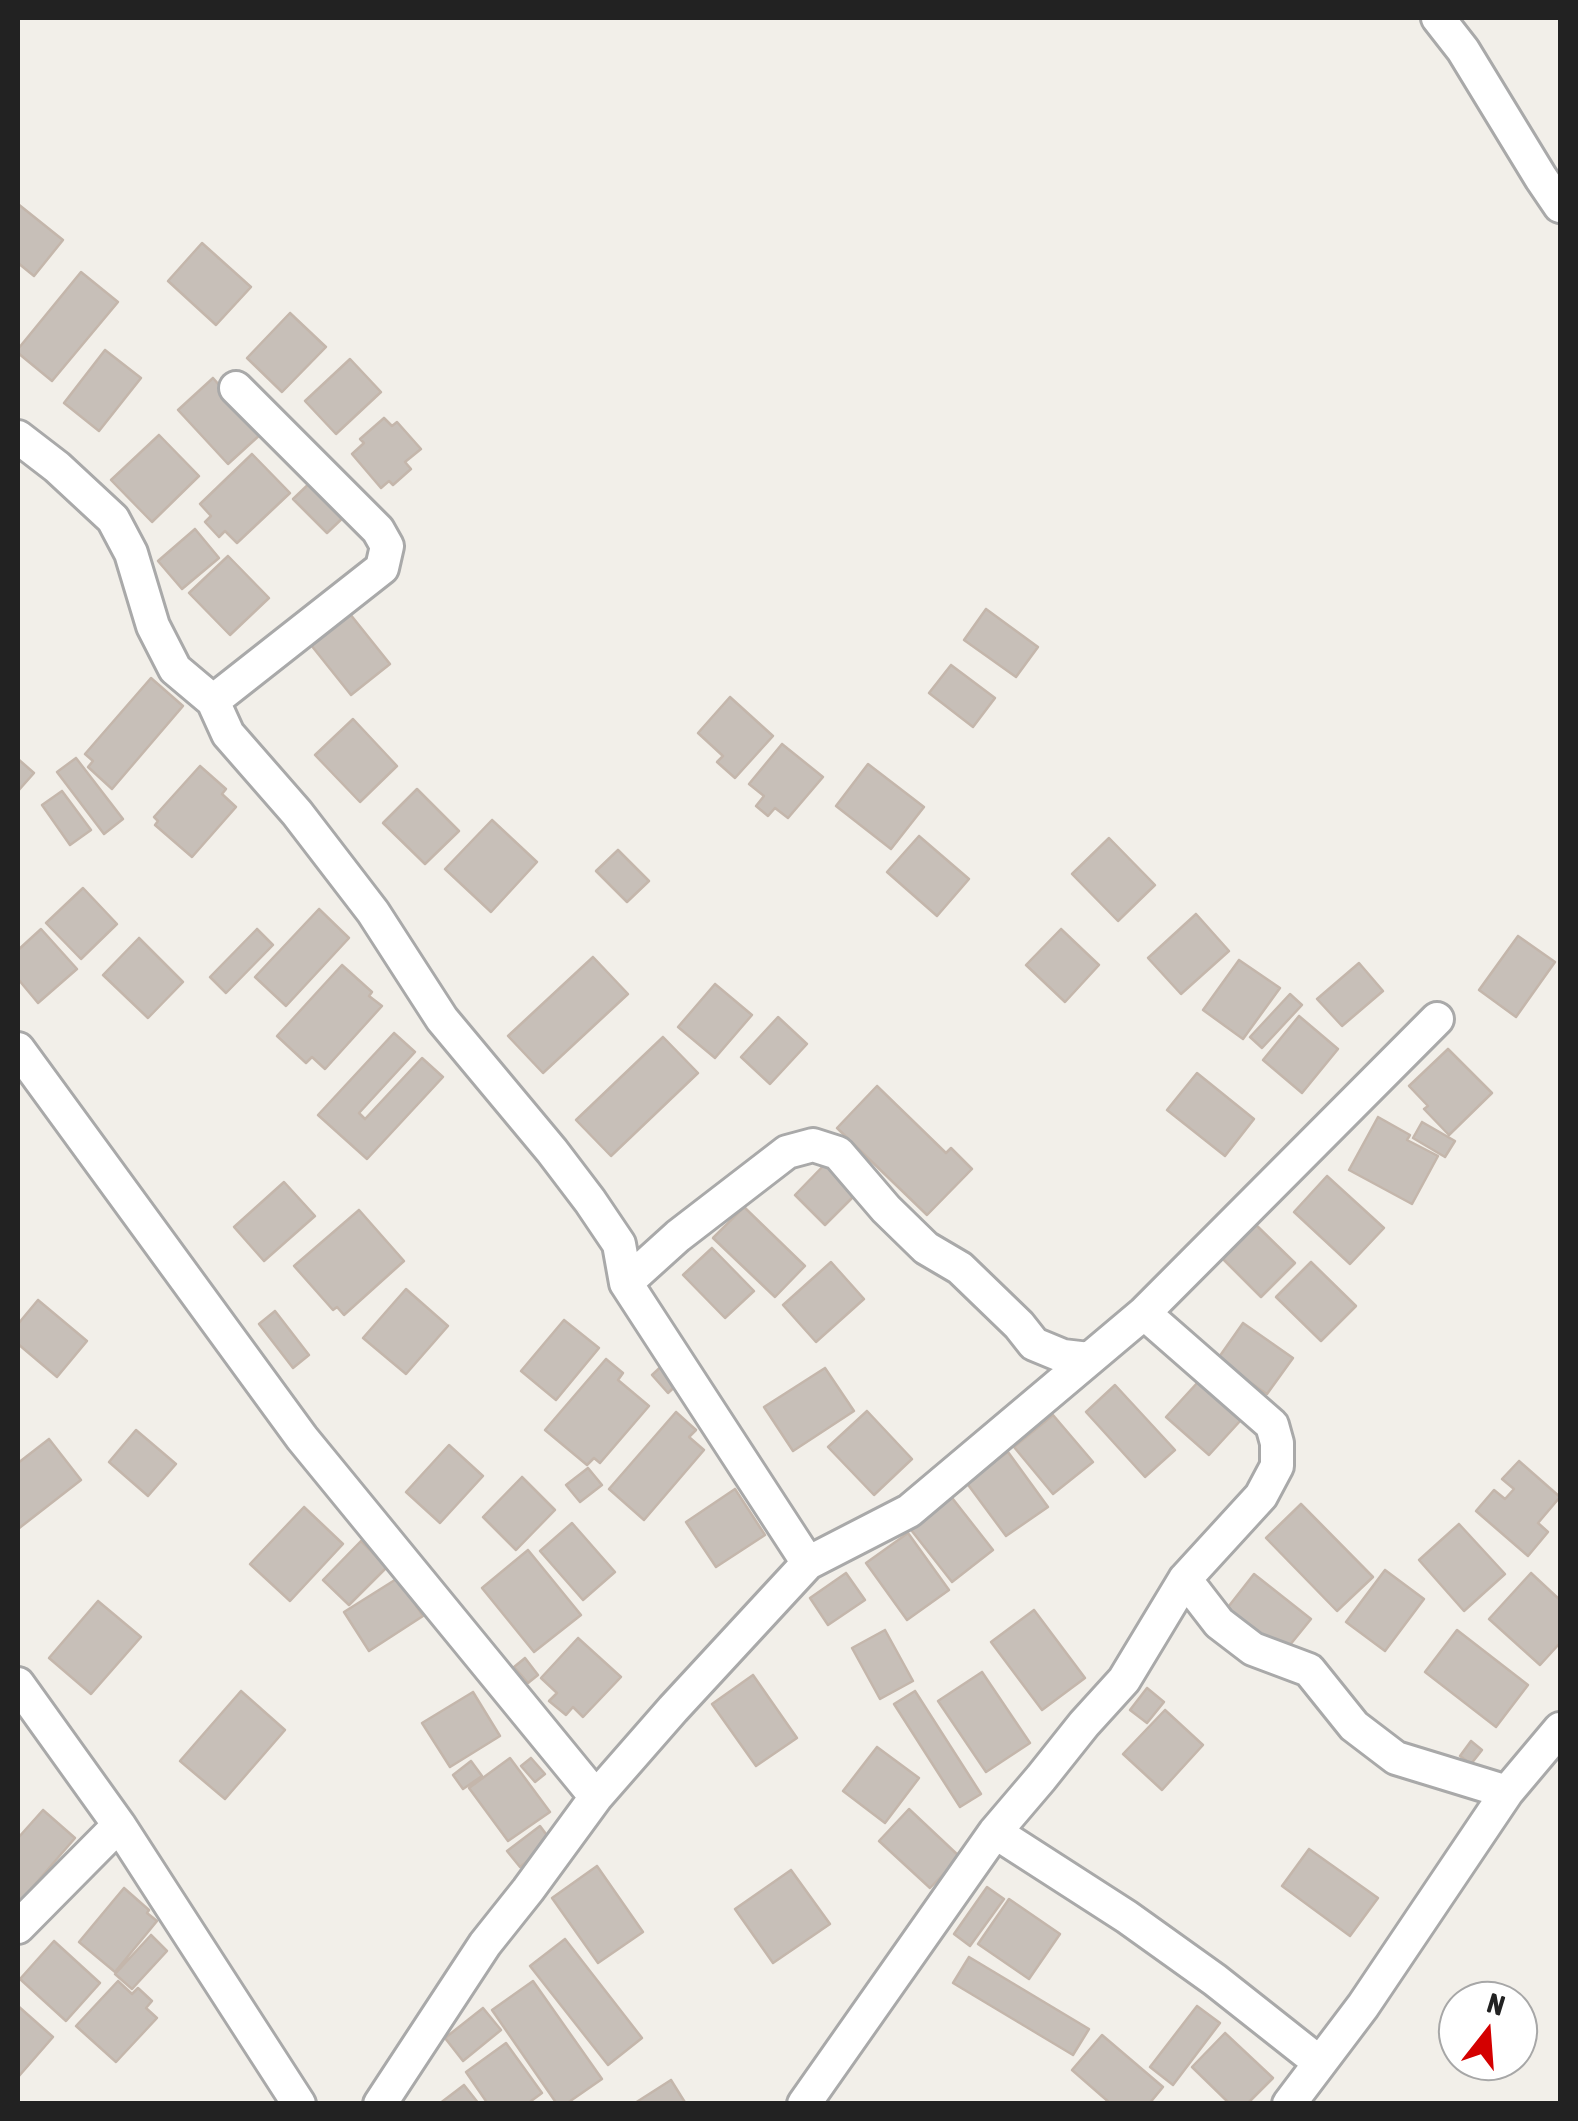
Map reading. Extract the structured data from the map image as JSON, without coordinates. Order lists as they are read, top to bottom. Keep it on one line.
{"north":"top"}
